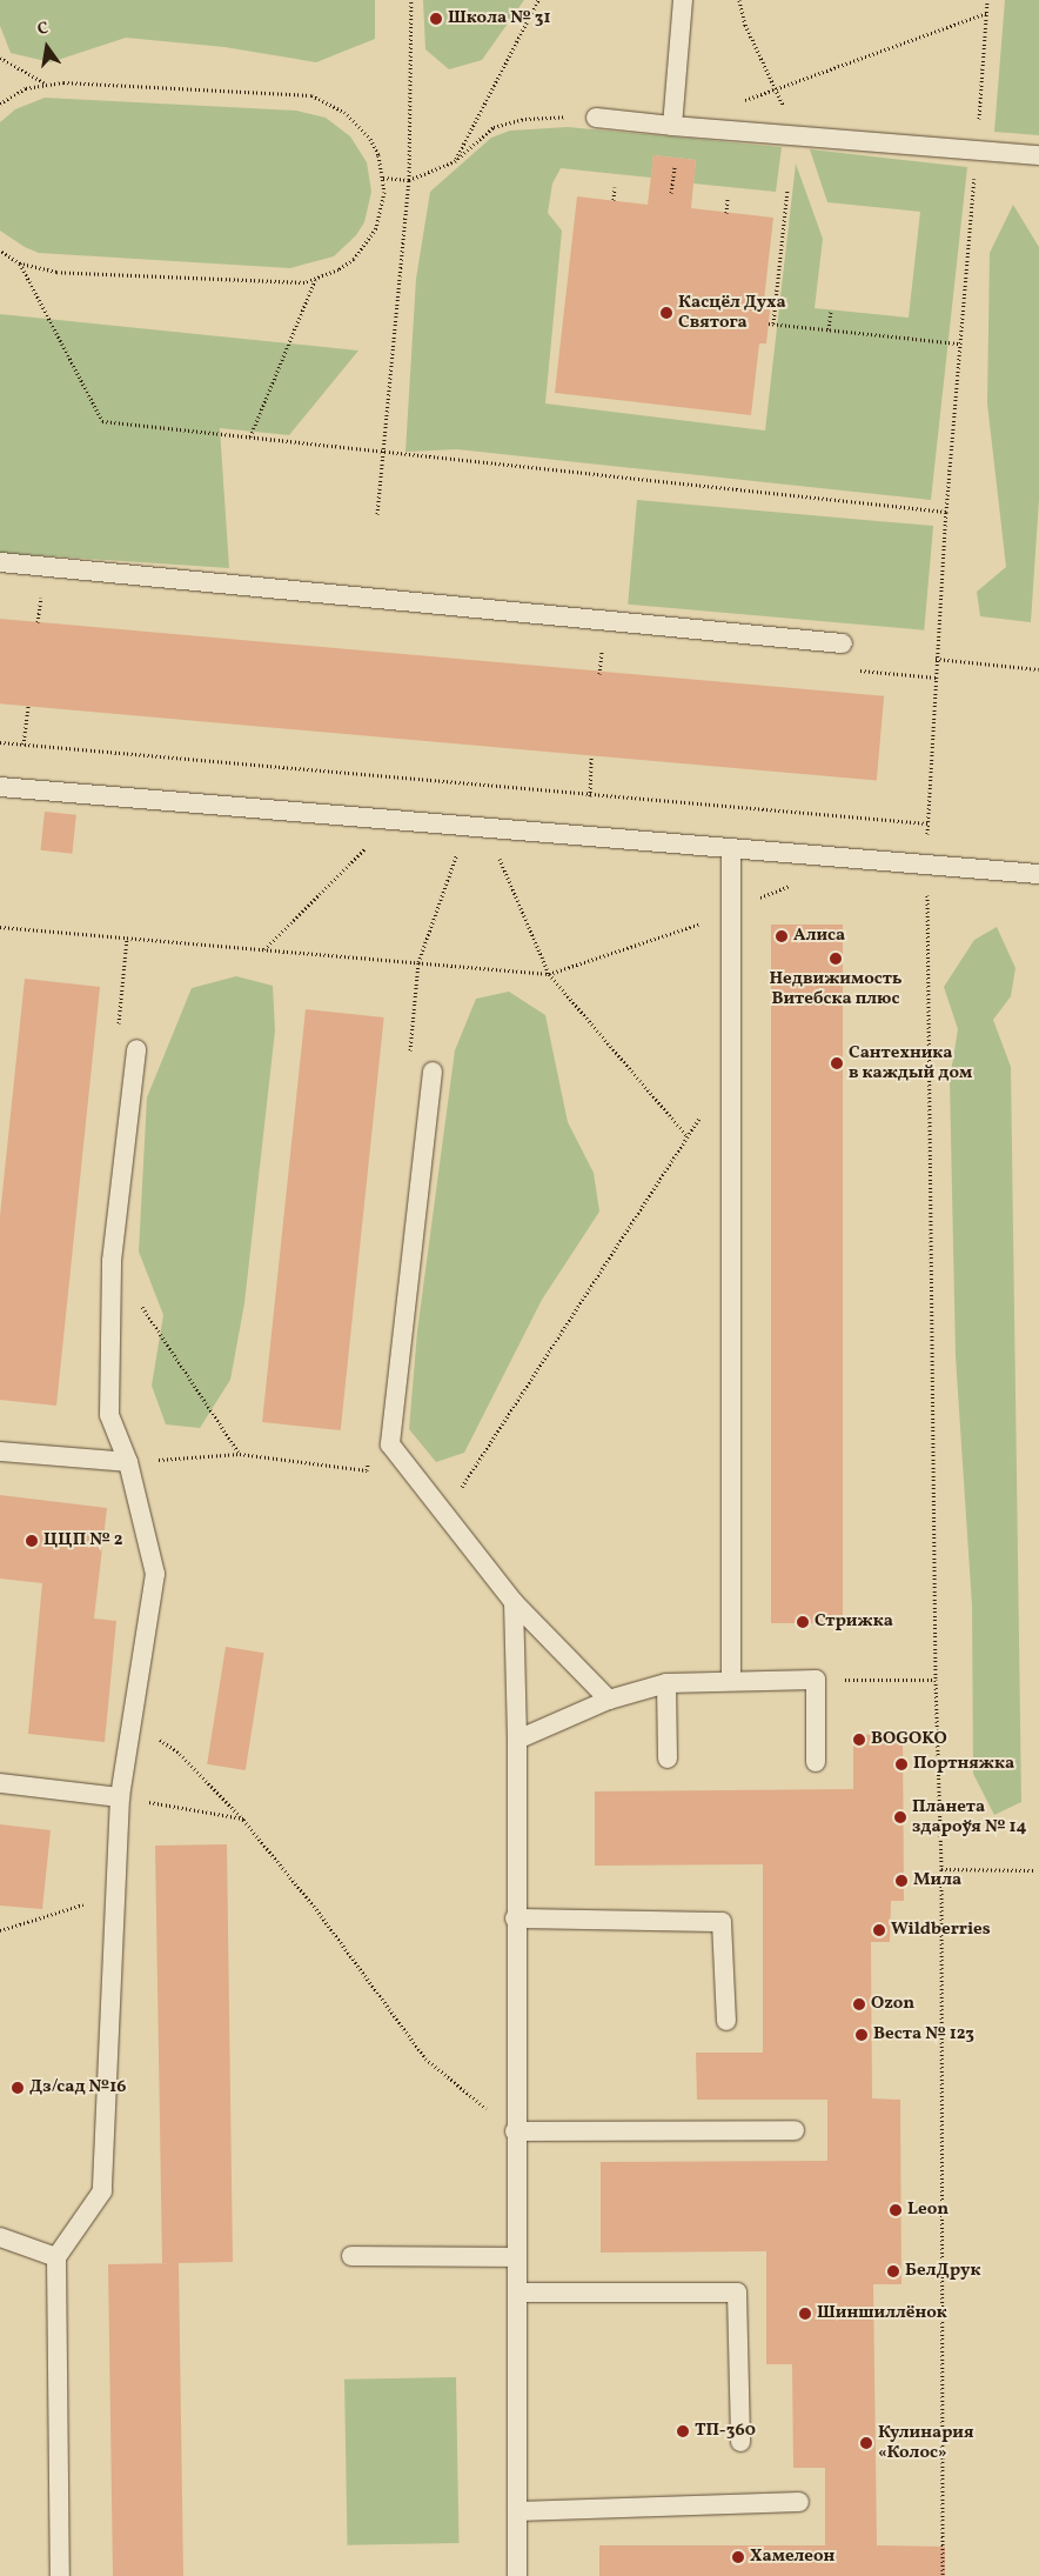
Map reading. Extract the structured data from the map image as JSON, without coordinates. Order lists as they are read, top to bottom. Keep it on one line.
{"places":["Школа № 31","Касцёл Духа Святога","Алиса","Недвижимость Витебска плюс","Сантехника в каждый дом","ЦЦП № 2","Стрижка","BOGOKO","Портняжка","Планета здароўя № 14","Мила","Wildberries","Ozon","Веста № 123","Дз/сад №16","Leon","БелДрук","Шиншиллёнок","ТП-360","Кулинария «Колос»","Хамелеон"],"north":"top"}
